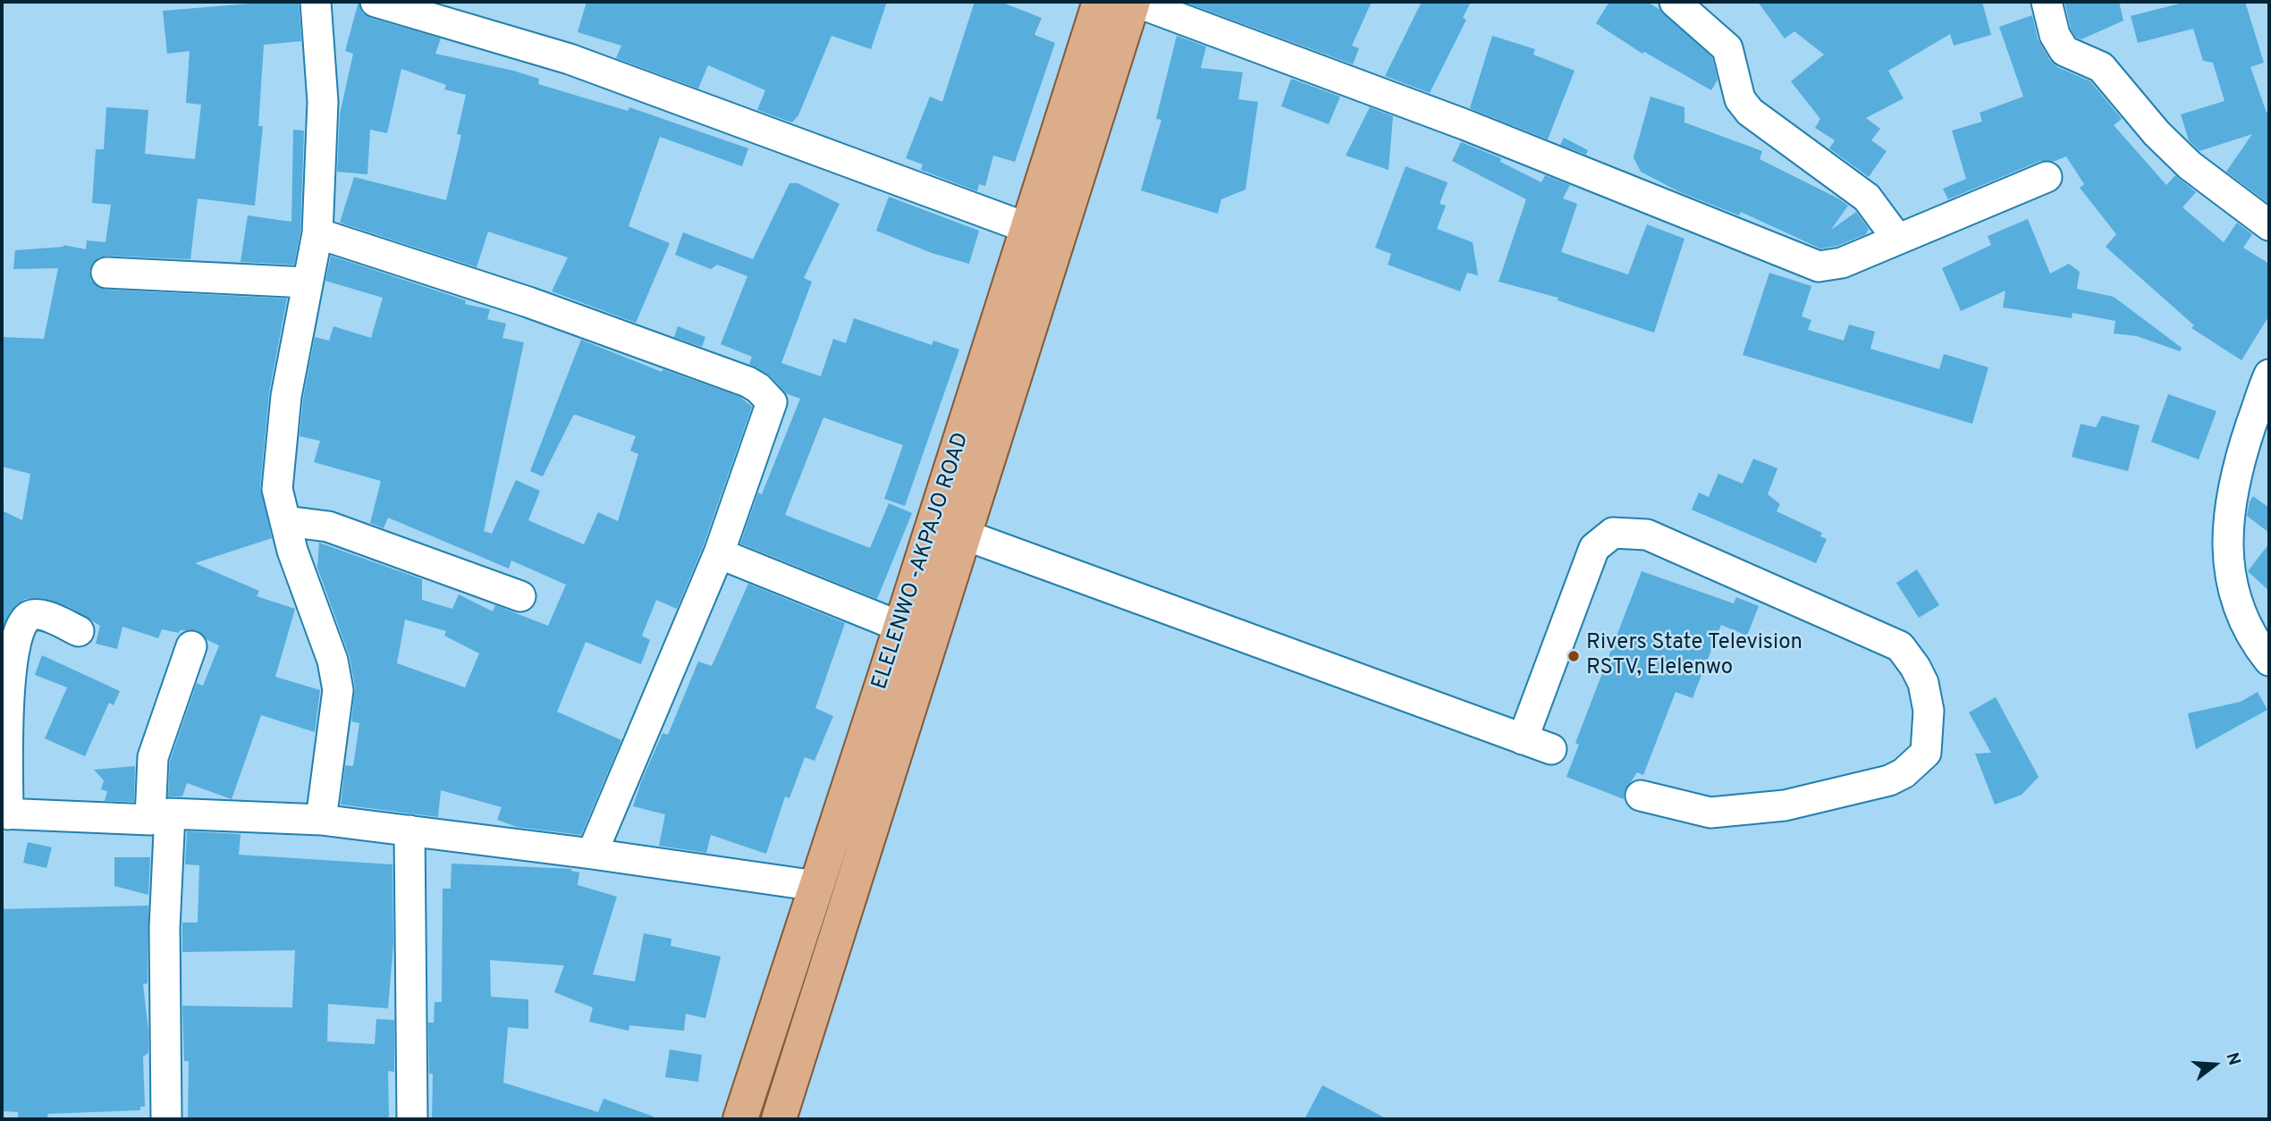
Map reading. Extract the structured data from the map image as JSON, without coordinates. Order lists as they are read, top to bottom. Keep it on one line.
{"streets":{"main road":["ELELENWO -AKPAJO ROAD"]},"places":["Rivers State Television RSTV, Elelenwo"],"north":"right"}
